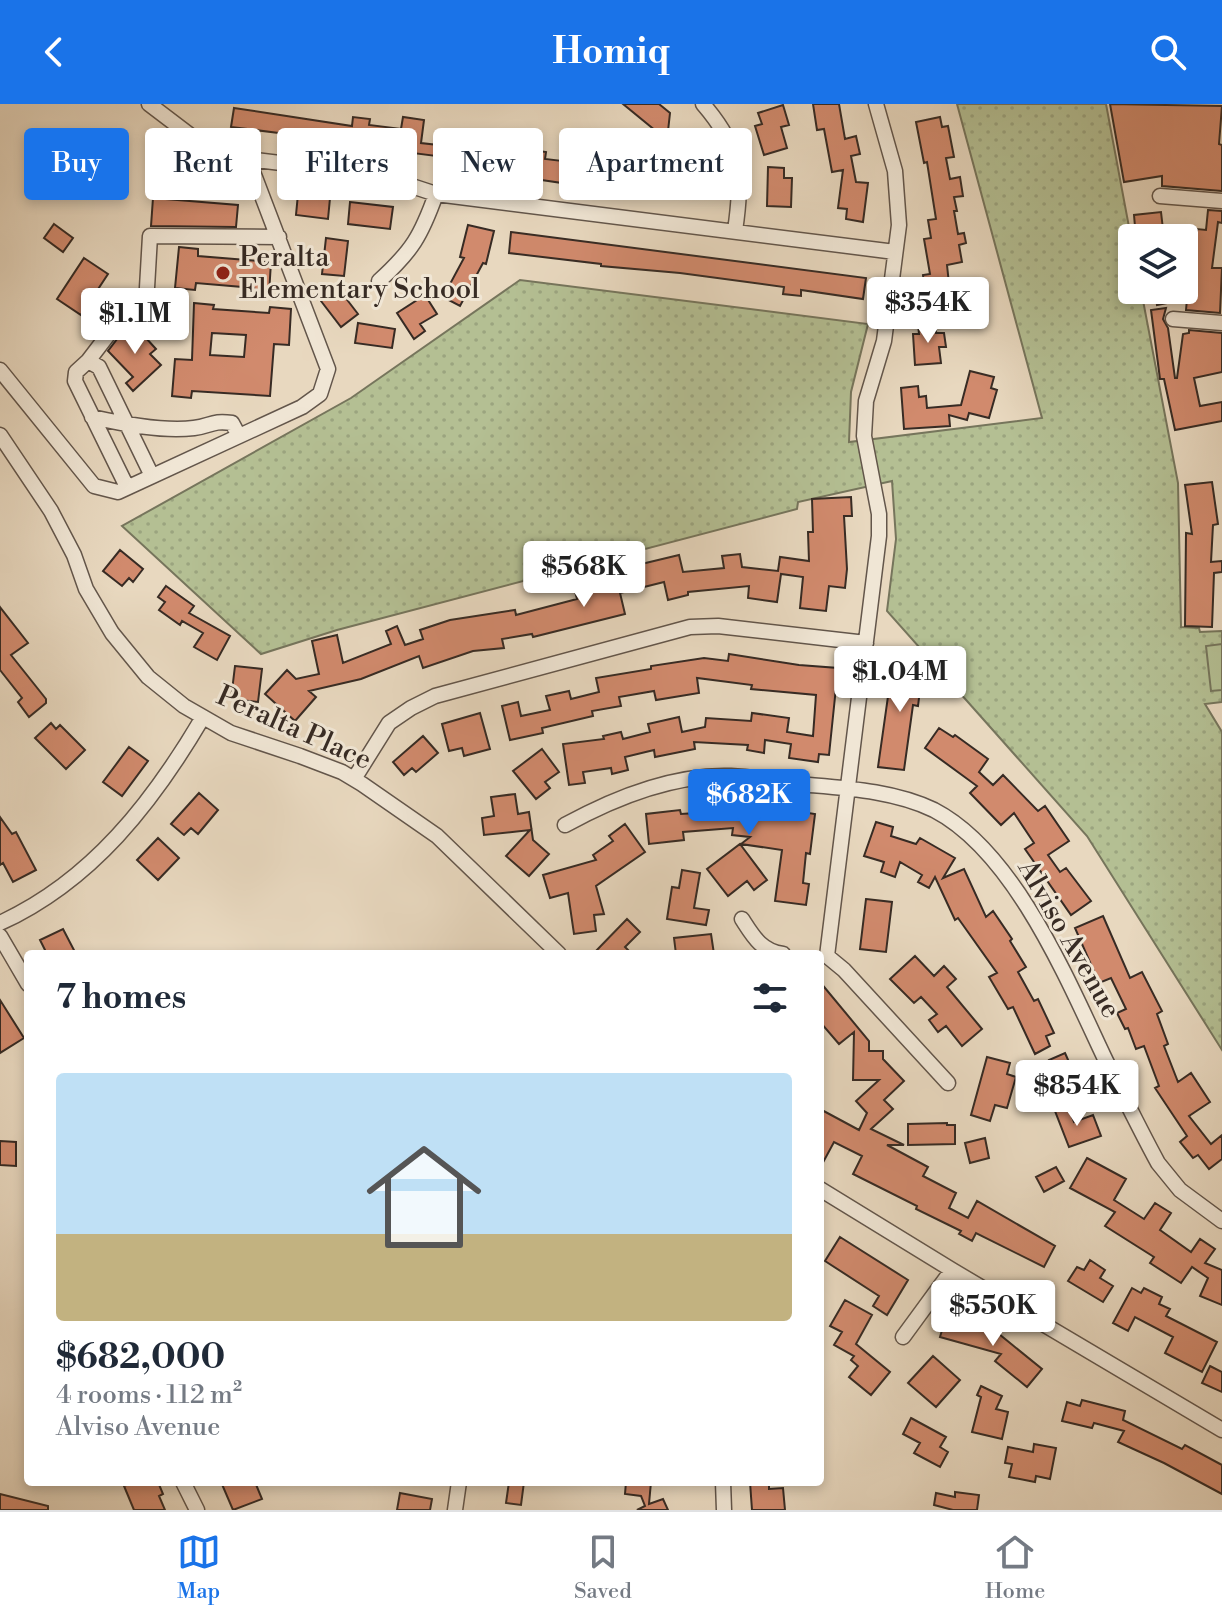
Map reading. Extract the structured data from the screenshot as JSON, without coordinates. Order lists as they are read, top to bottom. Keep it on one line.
{"streets":{"street":["Peralta Place","Alviso Avenue"]},"places":["Peralta Elementary School"],"page":{"header":"Homiq","chip":["Buy","Rent","Filters","New","Apartment"],"price":["$354K","$1.1M","$568K","$1.04M","$682K","$854K","$550K"],"heading":"7 homes","list":[{"name":"$682,000","note":"4 rooms · 112 m² · Alviso Avenue"}],"tabs":["Map","Saved","Home"]}}
